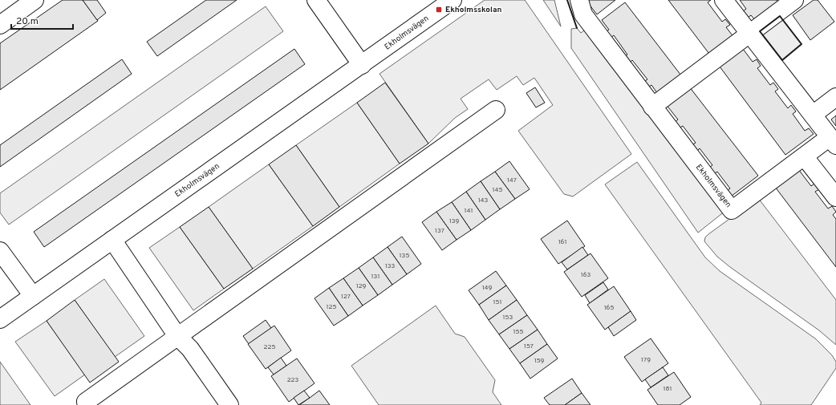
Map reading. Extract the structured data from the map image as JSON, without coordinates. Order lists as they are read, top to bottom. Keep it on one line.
{"streets":{"street":["Ekholmsvägen"]},"places":{"transit":["Ekholmsskolan"]},"house_numbers":["147","145","143","141","139","137","161","135","133","163","131","129","149","127","151","125","165","153","155","157","225","179","159","223","181"],"scale_bar":"20 m"}
